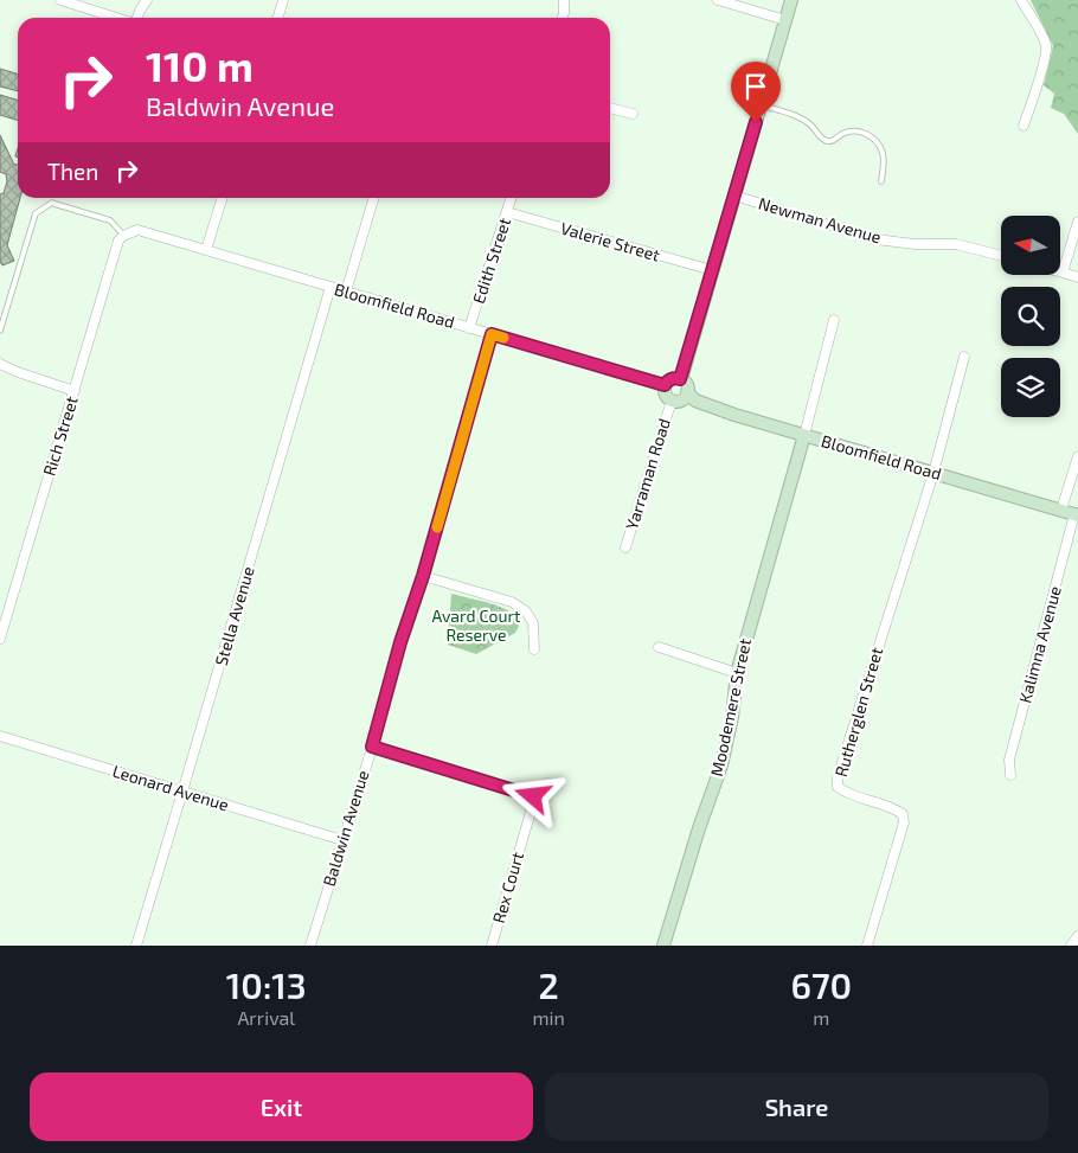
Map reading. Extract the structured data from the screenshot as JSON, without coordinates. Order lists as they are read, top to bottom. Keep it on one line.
{"streets":{"street":["Newman Avenue","Valerie Street","Edith Street","Bloomfield Road","Rich Street","Yarraman Road","Stella Avenue","Kalimna Avenue","Moodemere Street","Rutherglen Street","Leonard Avenue","Baldwin Avenue","Rex Court"]},"crossings":[["Valerie Street","Edith Street"],["Edith Street","Bloomfield Road"],["Bloomfield Road","Rich Street"],["Bloomfield Road","Yarraman Road"],["Bloomfield Road","Stella Avenue"],["Bloomfield Road","Kalimna Avenue"],["Bloomfield Road","Moodemere Street"],["Bloomfield Road","Rutherglen Street"],["Bloomfield Road","Baldwin Avenue"],["Stella Avenue","Leonard Avenue"],["Leonard Avenue","Baldwin Avenue"]],"parks":["Avard Court Reserve"],"north":"left","page":{"turn":["110 m","Baldwin Avenue"],"then":"Then","eta":["10:13","Arrival","2","min","670","m"],"buttons":["Exit","Share"]}}
